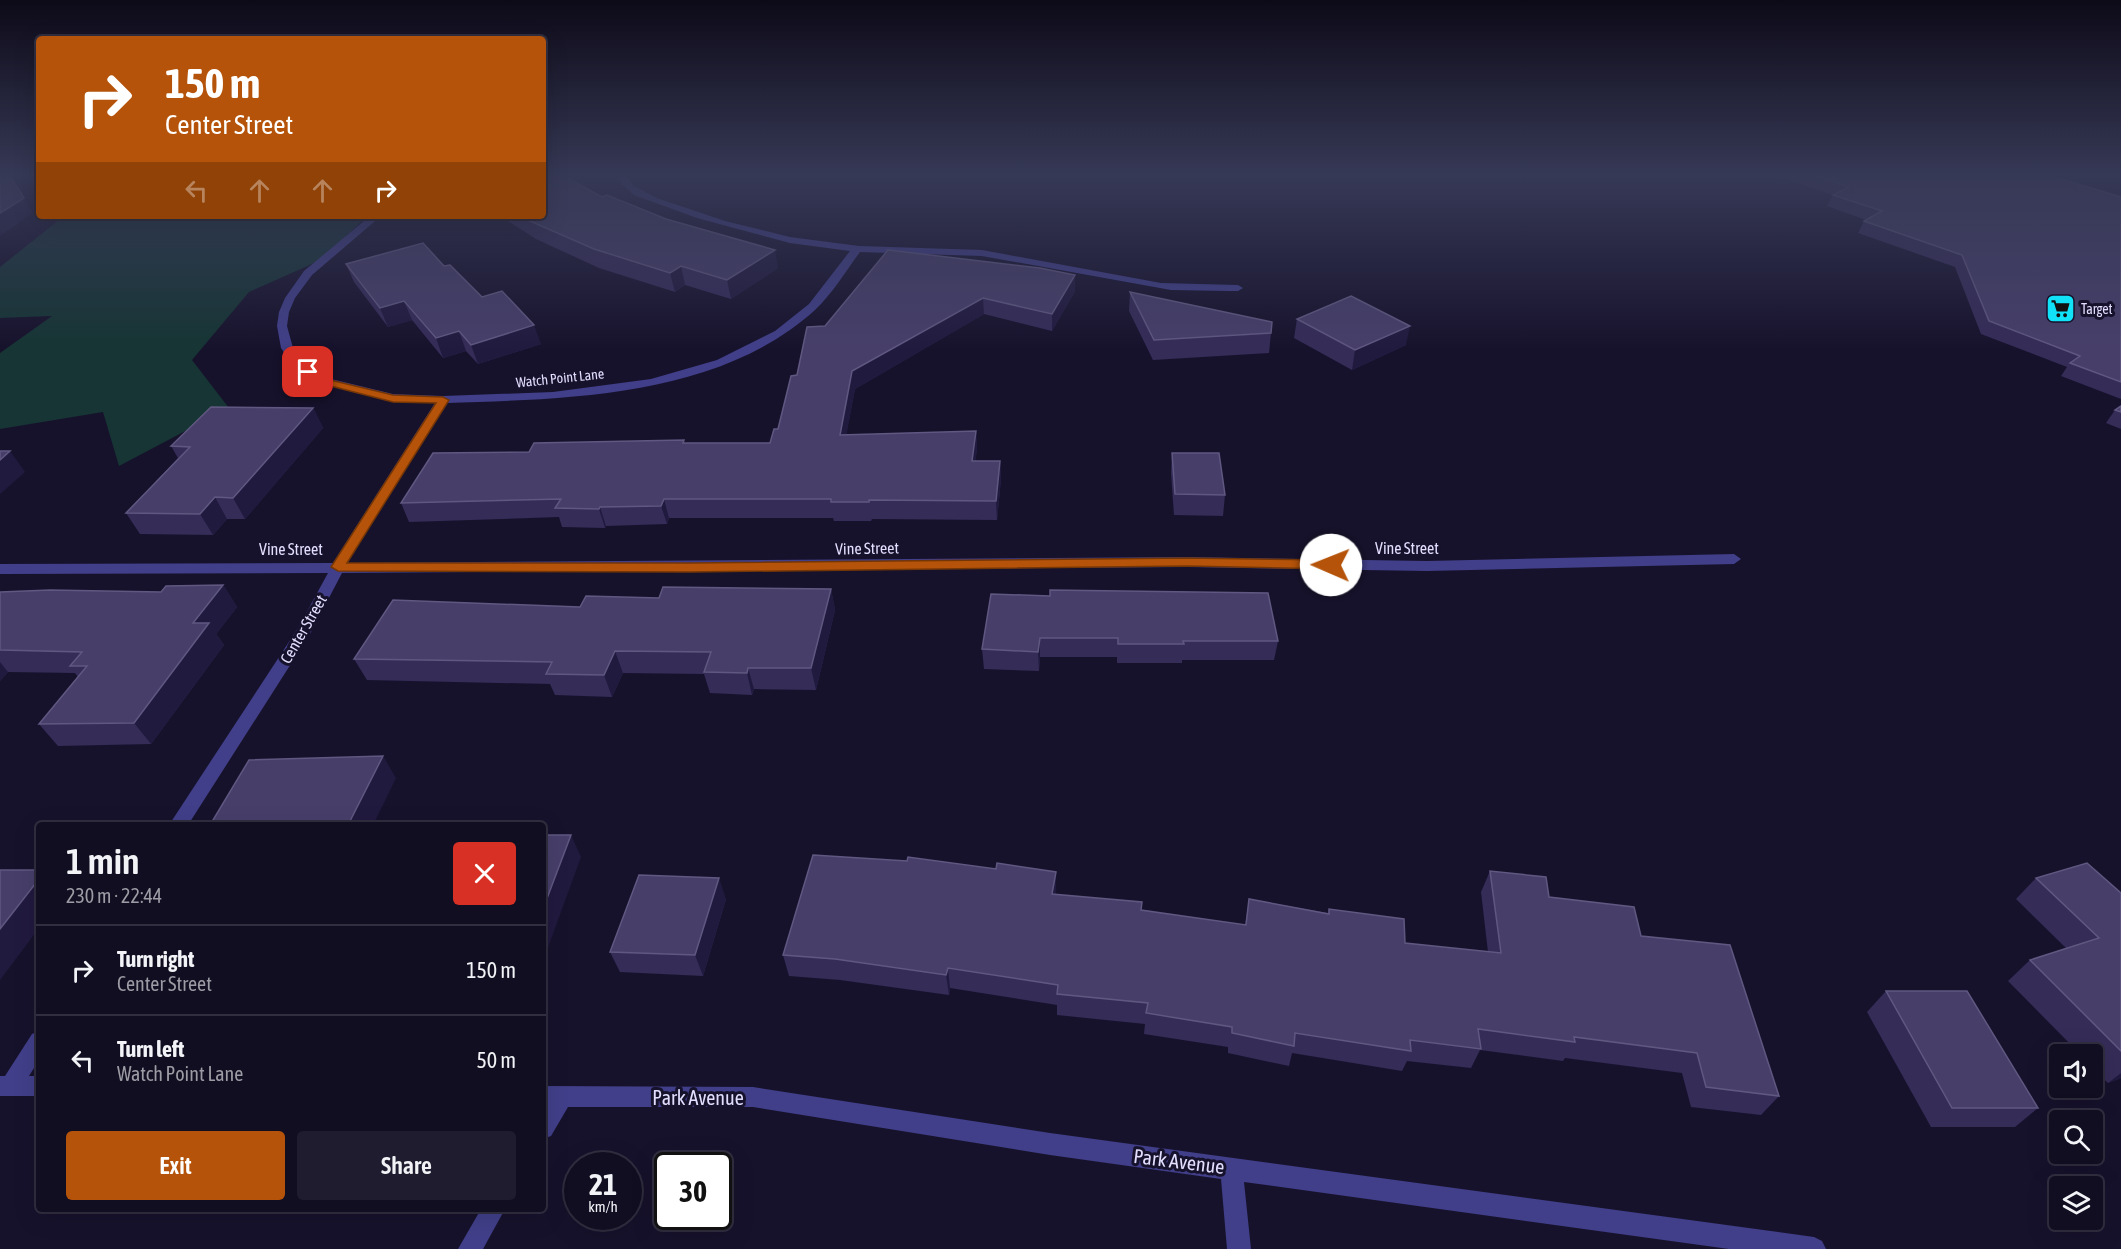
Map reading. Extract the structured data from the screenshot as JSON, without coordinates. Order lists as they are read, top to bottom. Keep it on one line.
{"streets":{"street":["Watch Point Lane","Vine Street","Center Street","Park Avenue"]},"crossings":[["Watch Point Lane","Center Street"],["Vine Street","Center Street"]],"places":{"supermarket":["Target"]},"page":{"turn":["150 m","Center Street"],"heading":["1 min","230 m · 22:44"],"list":[{"name":"Turn right","note":"Center Street","value":"150 m"},{"name":"Turn left","note":"Watch Point Lane","value":"50 m"}],"buttons":["Exit","Share"],"speed":"21 km/h","limit":"30"}}
